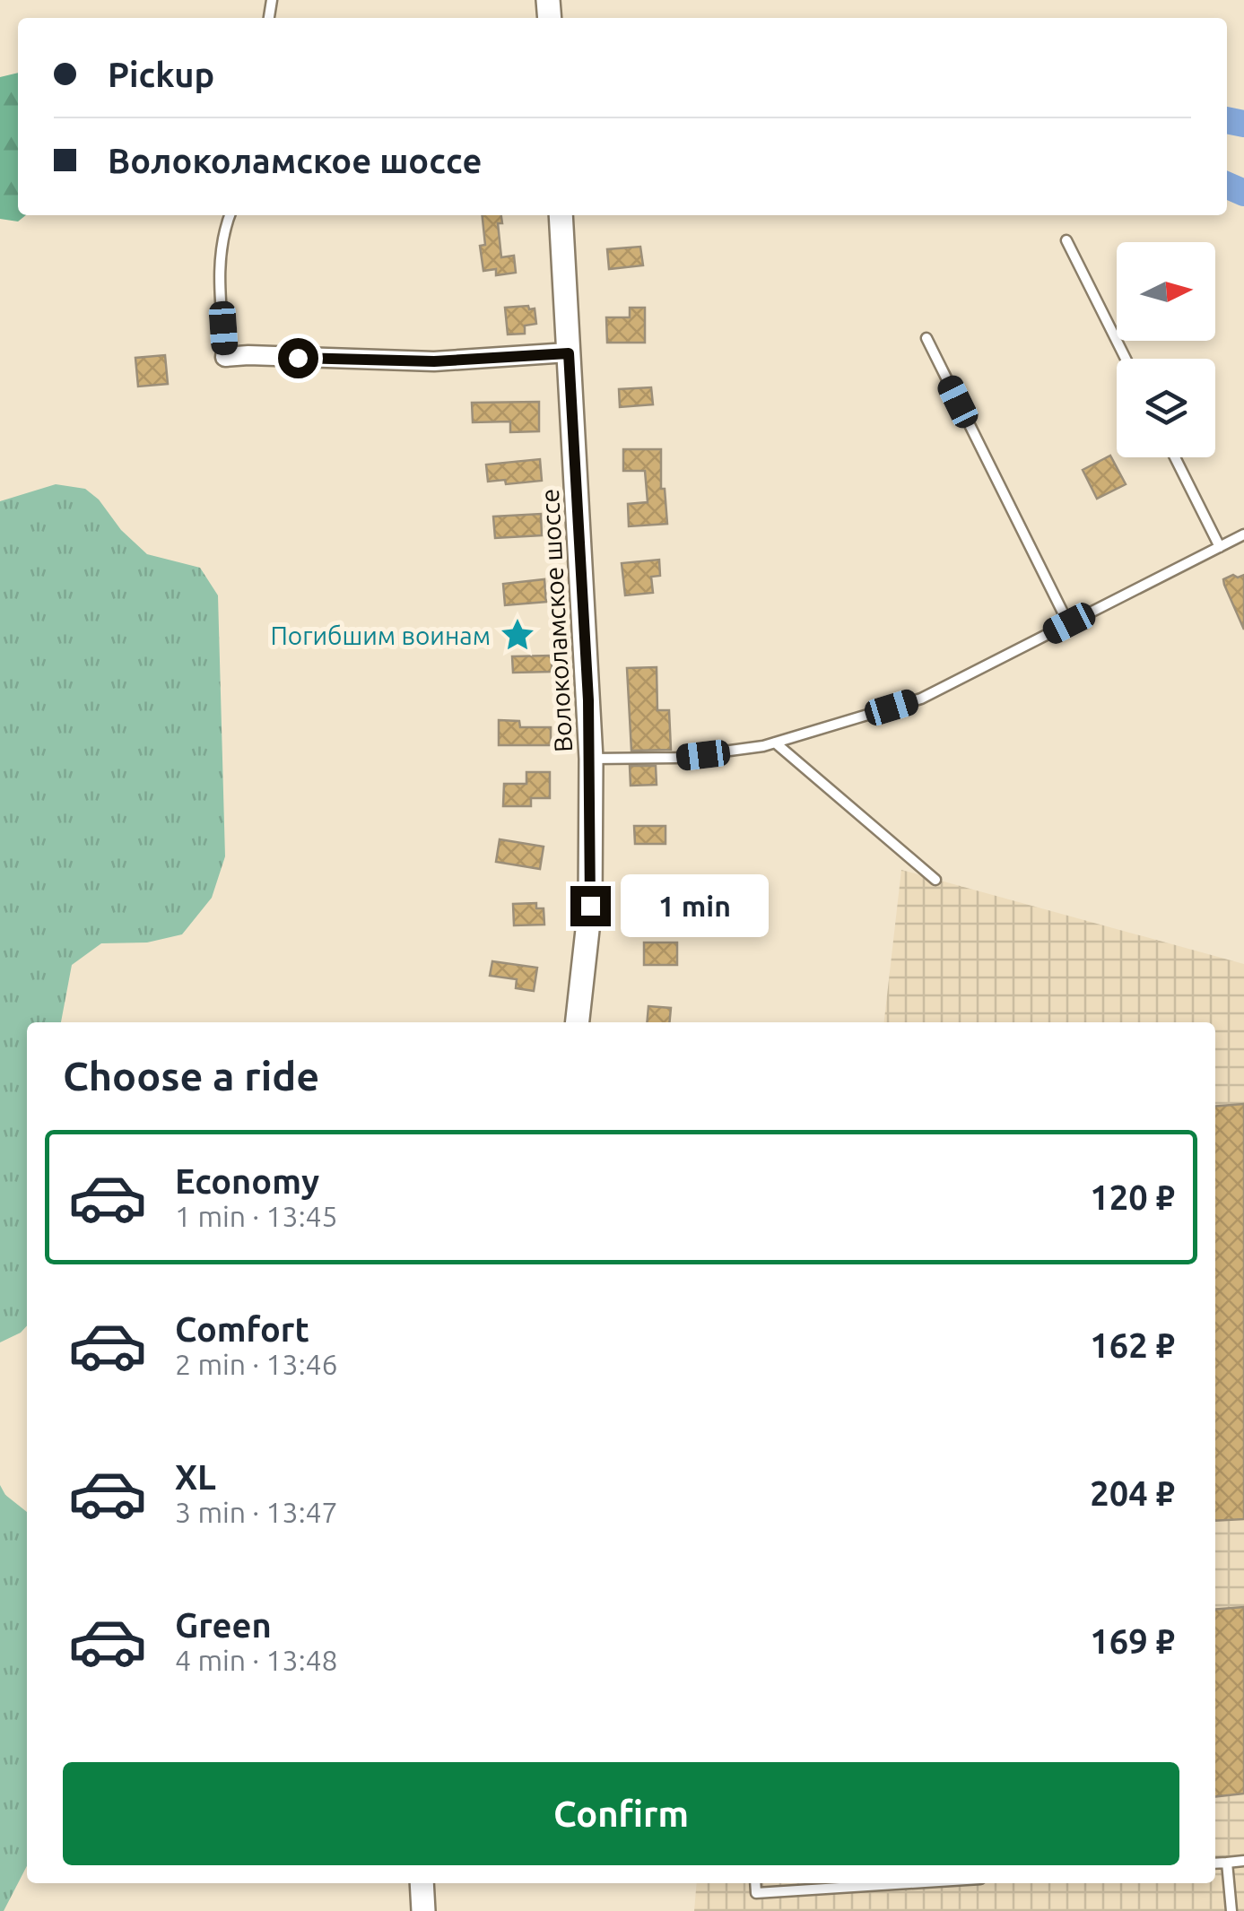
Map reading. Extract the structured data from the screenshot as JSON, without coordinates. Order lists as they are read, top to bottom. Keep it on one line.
{"streets":{"street":["Волоколамское шоссе"]},"places":{"place":["Погибшим воинам"]},"north":"right","page":{"banner":["Pickup","Волоколамское шоссе"],"bubble":"1 min","heading":"Choose a ride","list":[{"name":"Economy","note":"1 min · 13:45","value":"120 ₽"},{"name":"Comfort","note":"2 min · 13:46","value":"162 ₽"},{"name":"XL","note":"3 min · 13:47","value":"204 ₽"},{"name":"Green","note":"4 min · 13:48","value":"169 ₽"}],"buttons":"Confirm"}}
